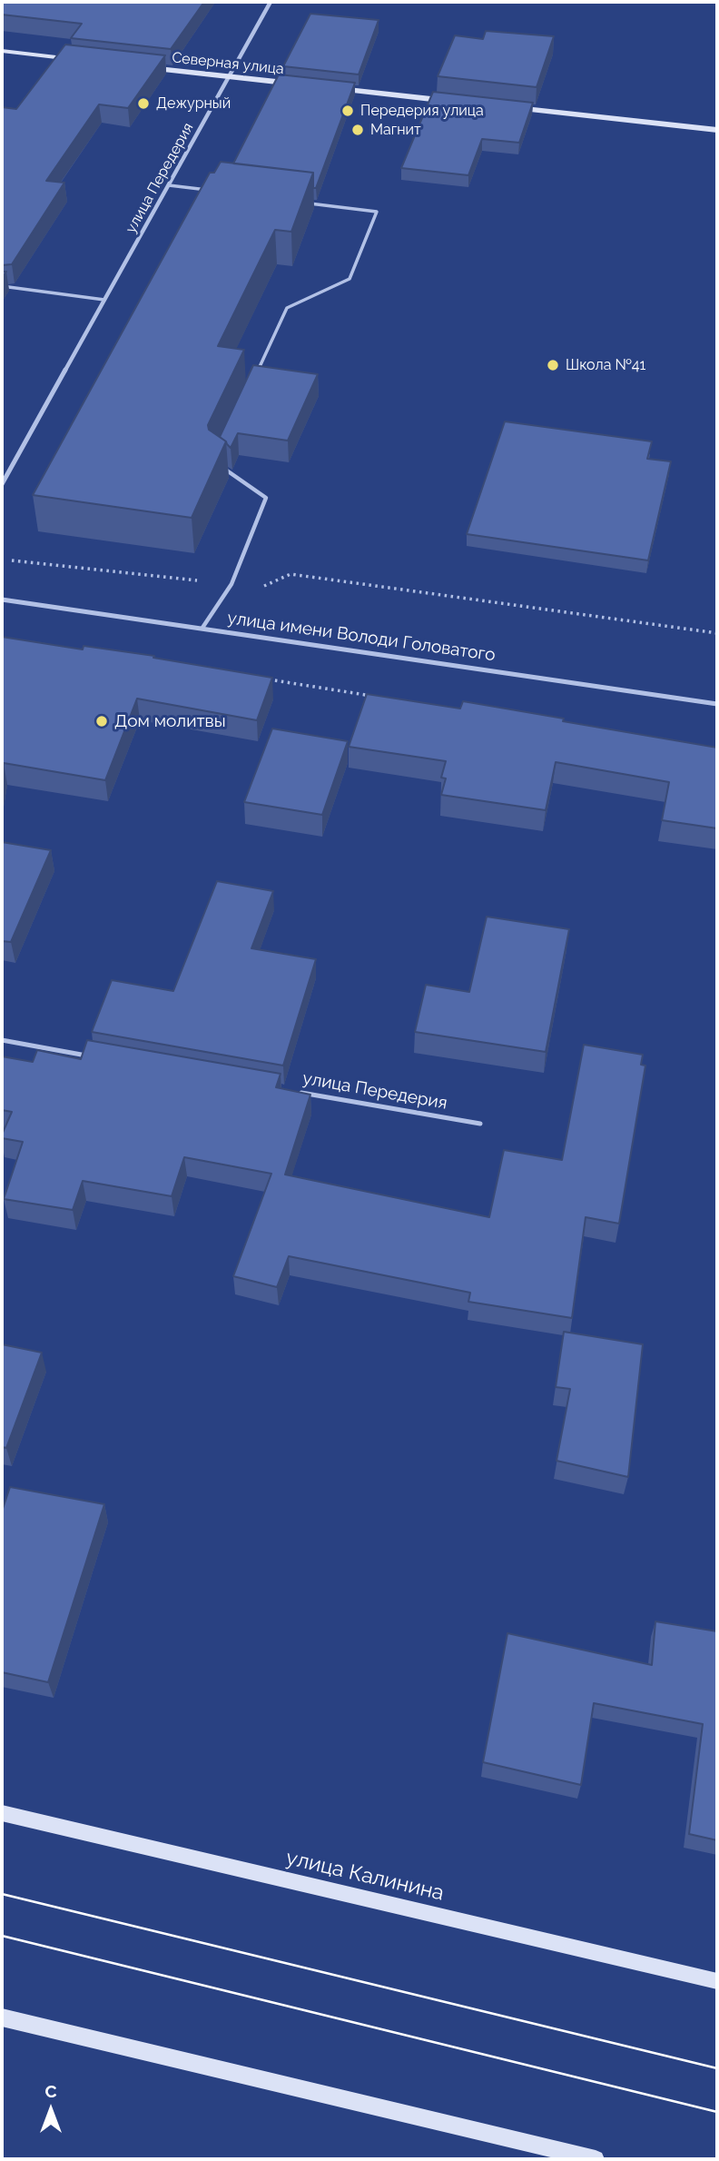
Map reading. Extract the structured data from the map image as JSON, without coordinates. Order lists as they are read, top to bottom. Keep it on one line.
{"streets":{"main road":["Северная улица","улица Калинина"],"street":["улица Передерия","улица имени Володи Головатого"]},"crossings":[["Северная улица","улица Передерия"]],"places":["Дежурный","Передерия улица","Магнит","Школа №41","Дом молитвы"],"north":"top"}
